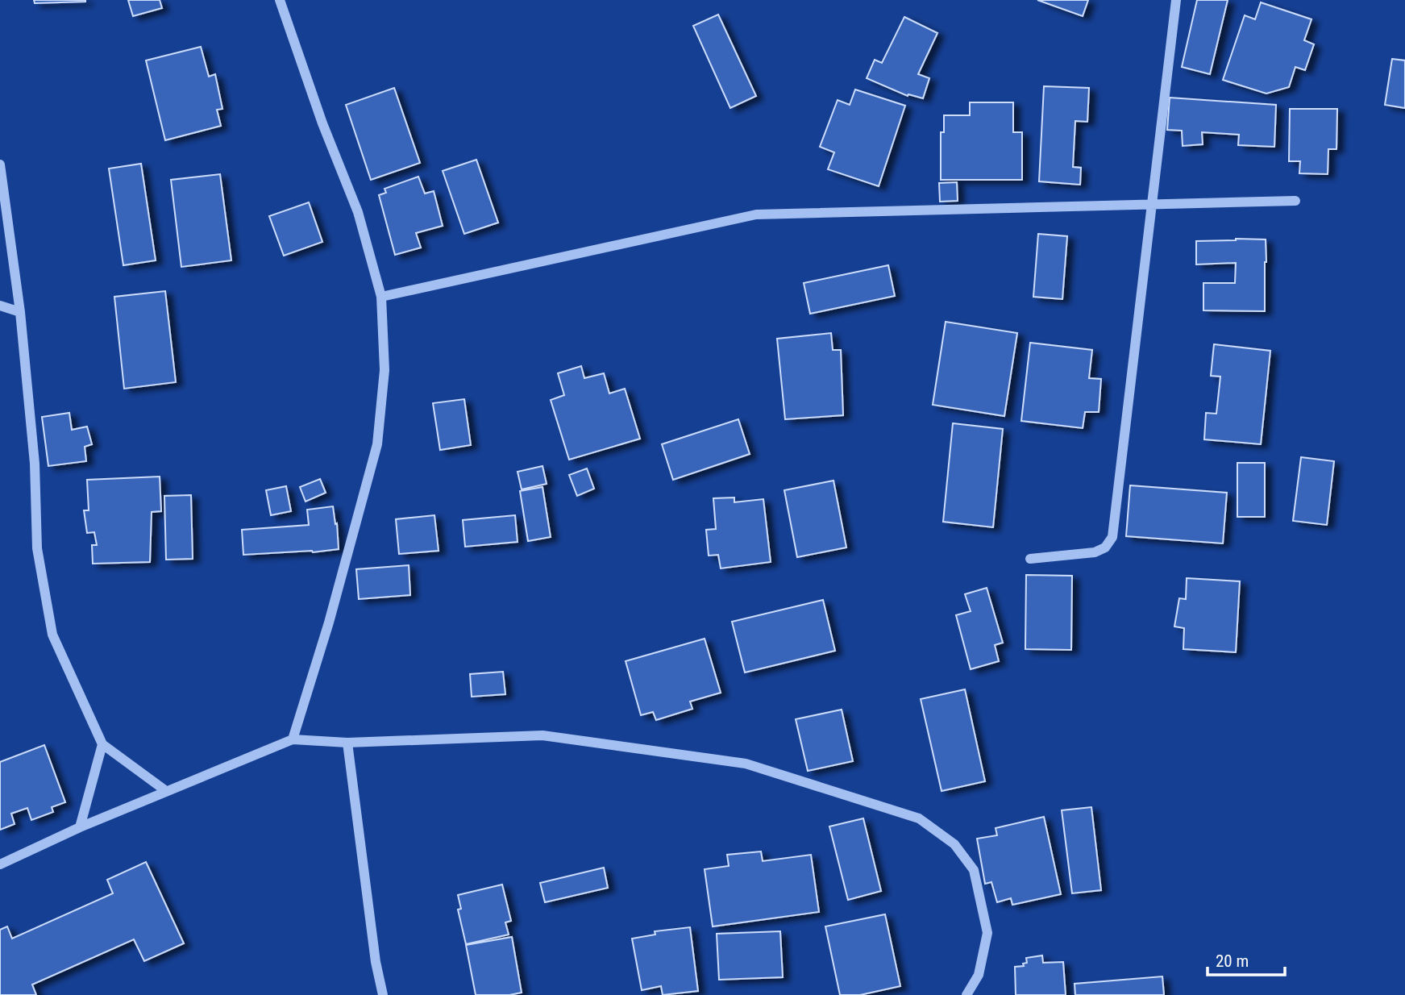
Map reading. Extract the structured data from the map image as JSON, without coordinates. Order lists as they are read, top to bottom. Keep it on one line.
{"scale_bar":"20 m"}
